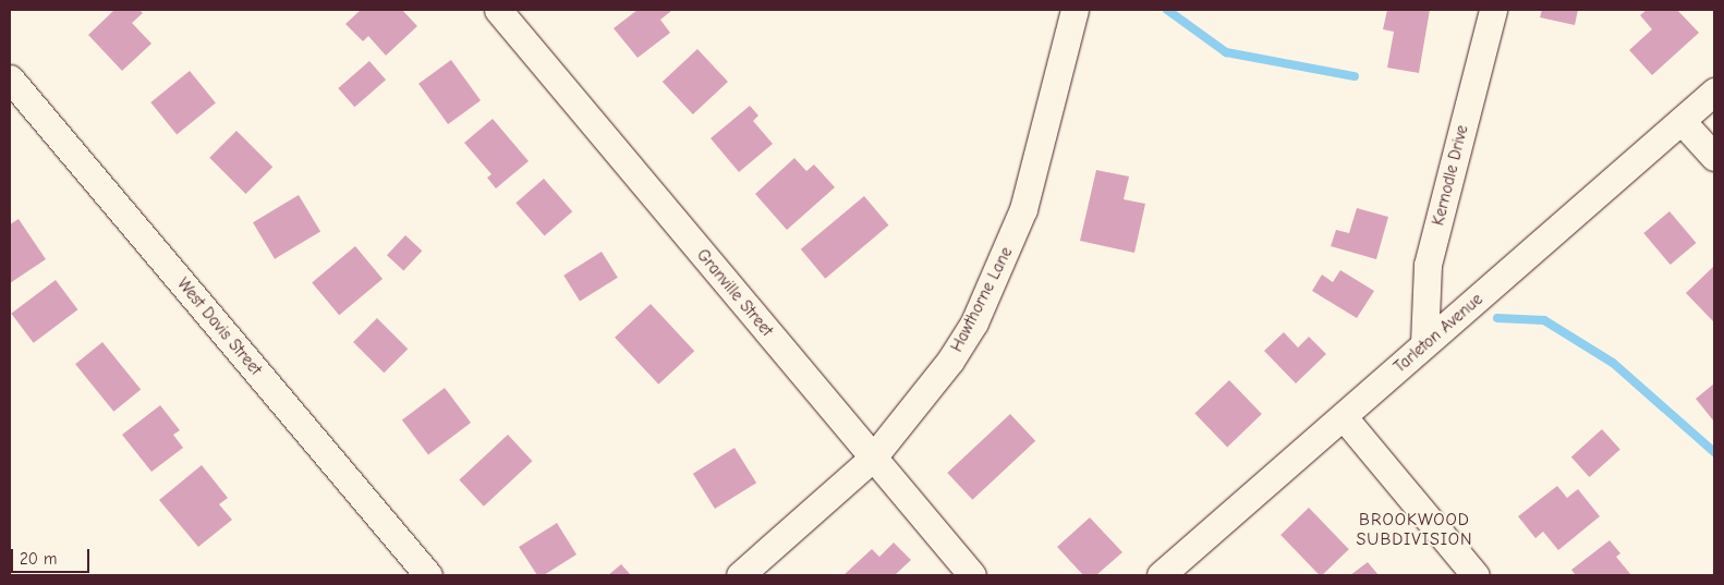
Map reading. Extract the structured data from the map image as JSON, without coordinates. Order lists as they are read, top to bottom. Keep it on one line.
{"streets":{"street":["Kernodle Drive","Granville Street","Hawthorne Lane","West Davis Street","Tarleton Avenue"]},"crossings":[["Kernodle Drive","Tarleton Avenue"],["Granville Street","Hawthorne Lane"]],"districts":["BROOKWOOD SUBDIVISION"],"scale_bar":"20 m"}
